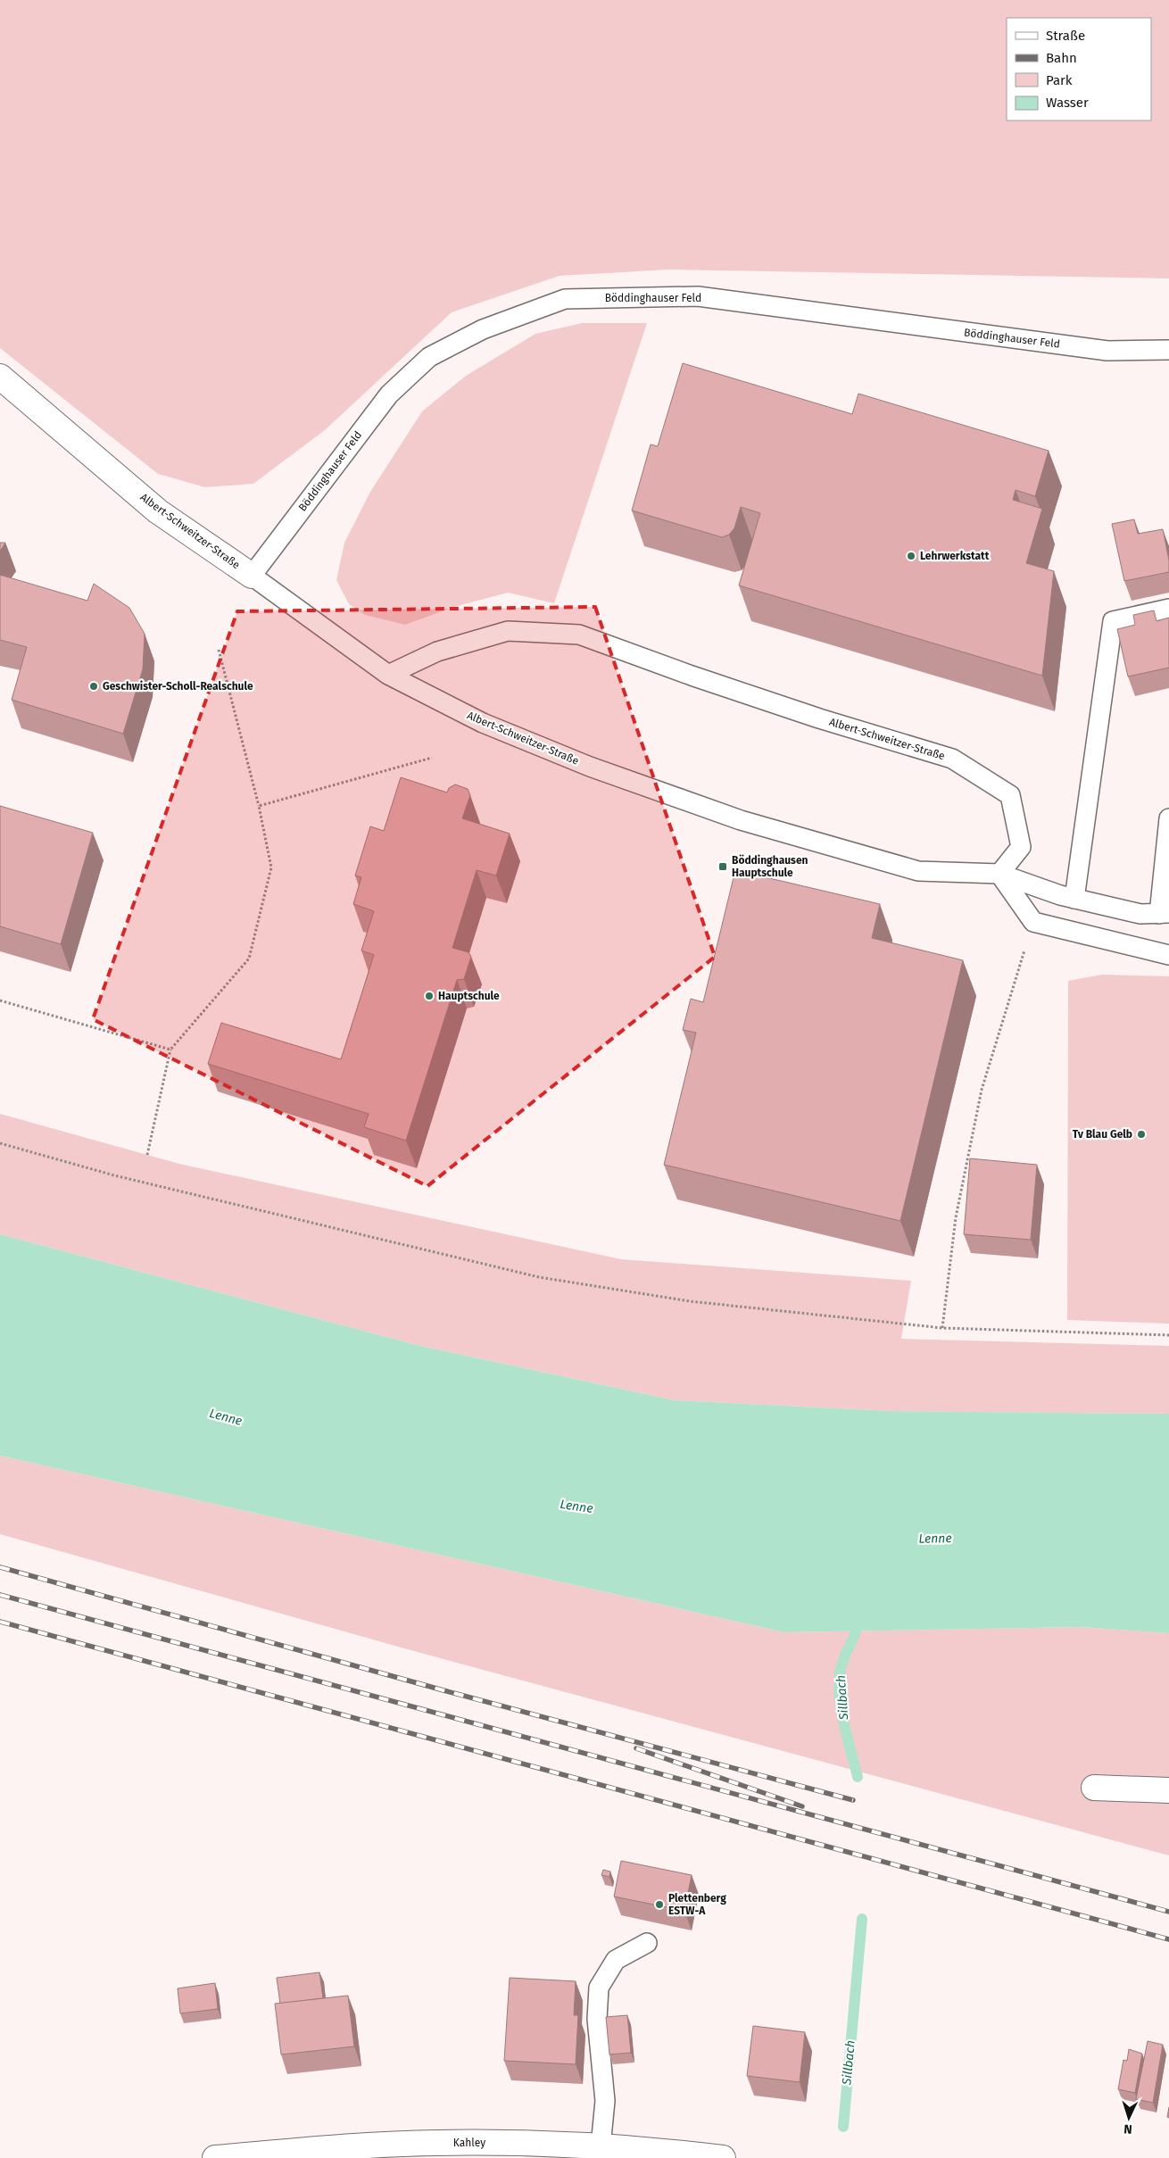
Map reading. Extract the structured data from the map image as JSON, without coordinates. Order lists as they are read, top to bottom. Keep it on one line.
{"streets":{"main road":["Albert-Schweitzer-Straße","Kahley"],"lane":["Böddinghauser Feld"]},"crossings":[["Böddinghauser Feld","Albert-Schweitzer-Straße"]],"water":["Lenne","Sillbach"],"places":{"other":["Lehrwerkstatt","Geschwister-Scholl-Realschule","Hauptschule","Tv Blau Gelb","Plettenberg ESTW-A"],"transit":["Böddinghausen Hauptschule"]},"legend":["Straße","Bahn","Park","Wasser"],"north":"bottom"}
